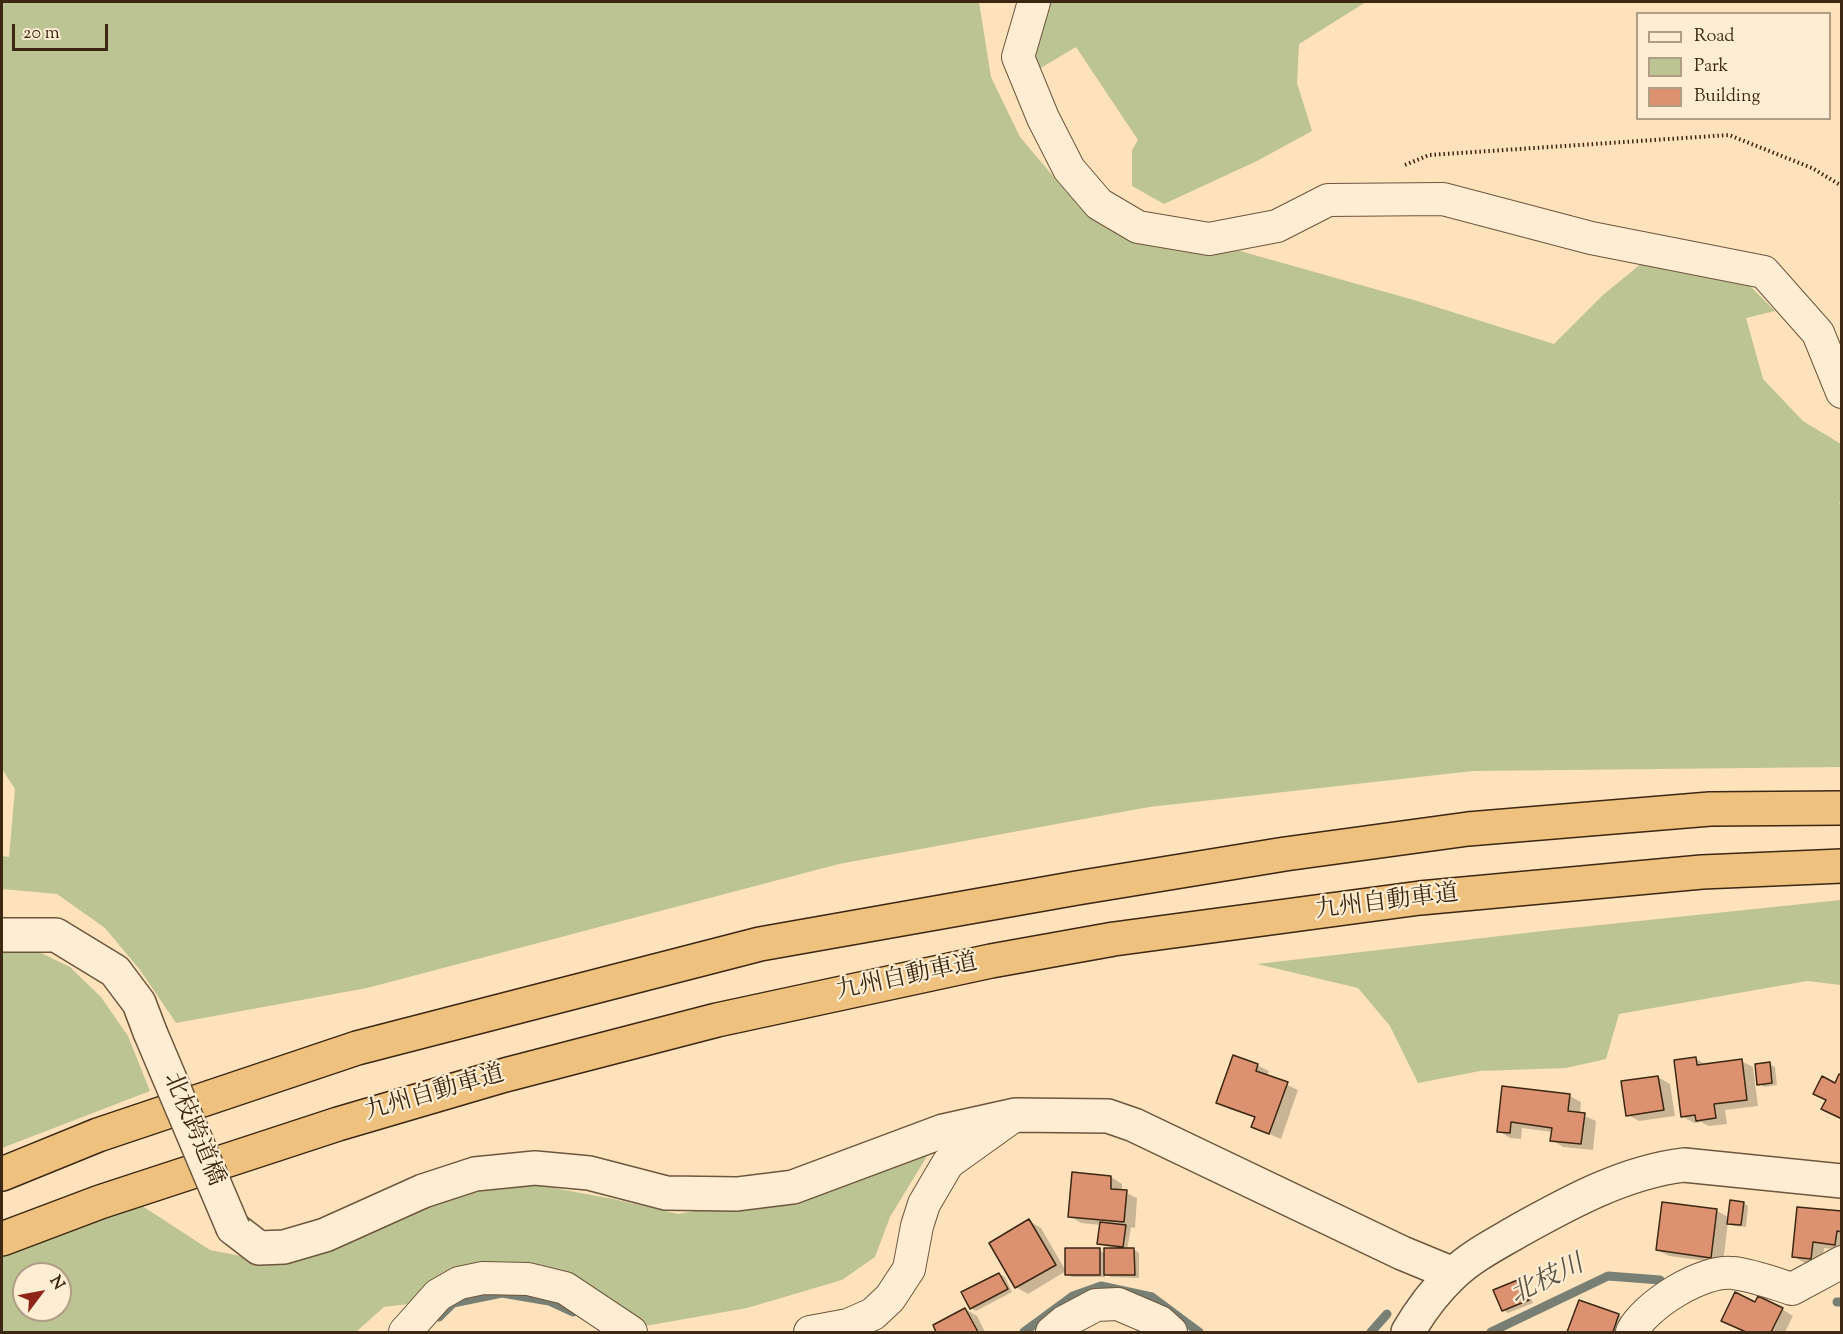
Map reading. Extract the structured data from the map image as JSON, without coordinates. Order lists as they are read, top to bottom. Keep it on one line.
{"streets":{"highway":["九州自動車道"],"street":["北枝跨道橋"]},"water":["北枝川"],"legend":["Road","Park","Building"],"scale_bar":"20 m","north":"top right"}
